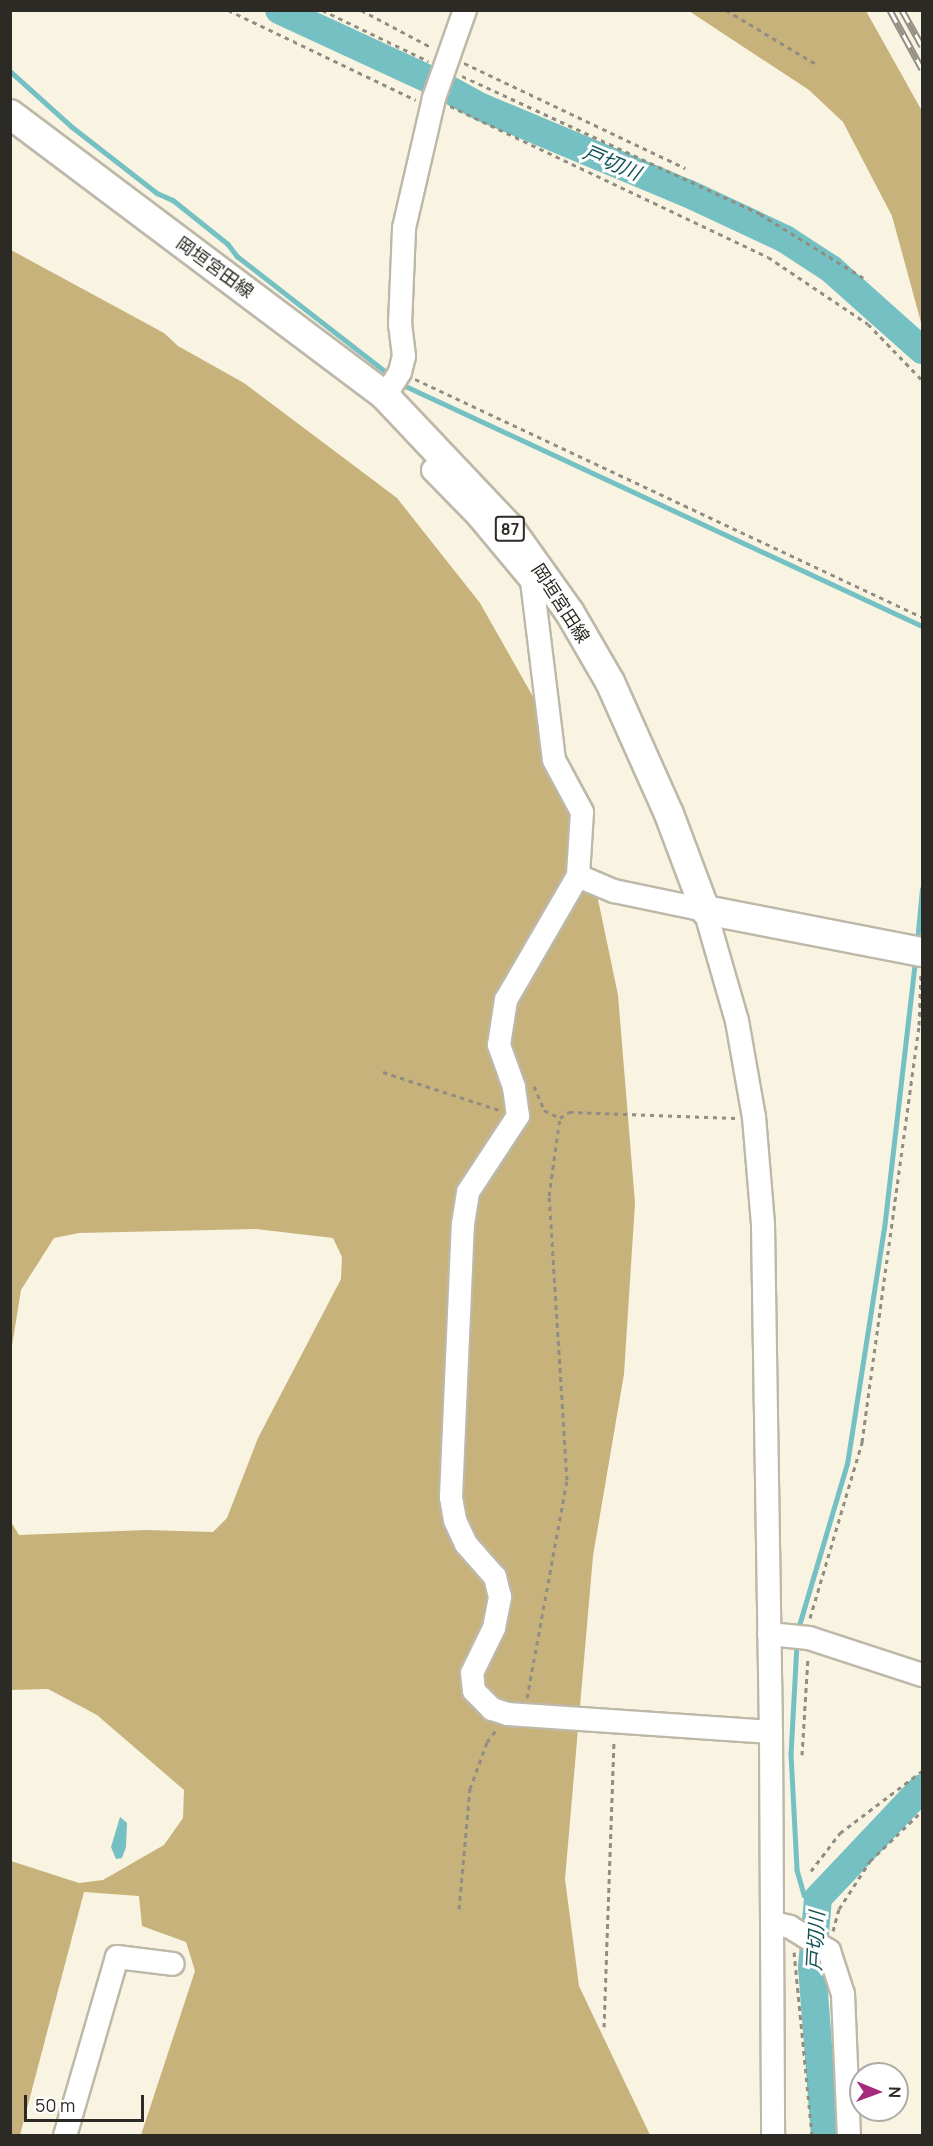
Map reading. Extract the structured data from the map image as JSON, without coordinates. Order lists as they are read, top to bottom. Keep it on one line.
{"streets":{"main road":["岡垣宮田線","87"]},"water":["戸切川"],"scale_bar":"50 m","north":"right"}
